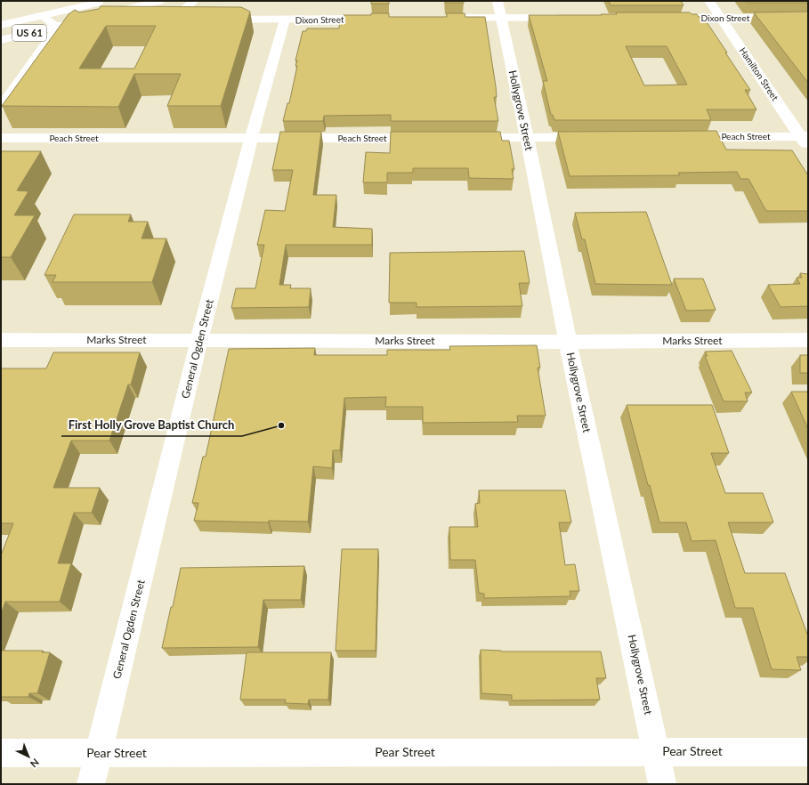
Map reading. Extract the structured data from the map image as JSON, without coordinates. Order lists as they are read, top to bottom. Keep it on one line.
{"streets":{"main road":["Dixon Street","US 61","Hamilton Street","Hollygrove Street","Peach Street","Marks Street","General Ogden Street","Pear Street"]},"crossings":[["Dixon Street","Hamilton Street"],["Dixon Street","General Ogden Street"],["Hamilton Street","Peach Street"],["Hollygrove Street","Marks Street"],["Hollygrove Street","Pear Street"],["Peach Street","General Ogden Street"],["Marks Street","General Ogden Street"],["General Ogden Street","Pear Street"]],"places":["First Holly Grove Baptist Church"],"north":"bottom right"}
